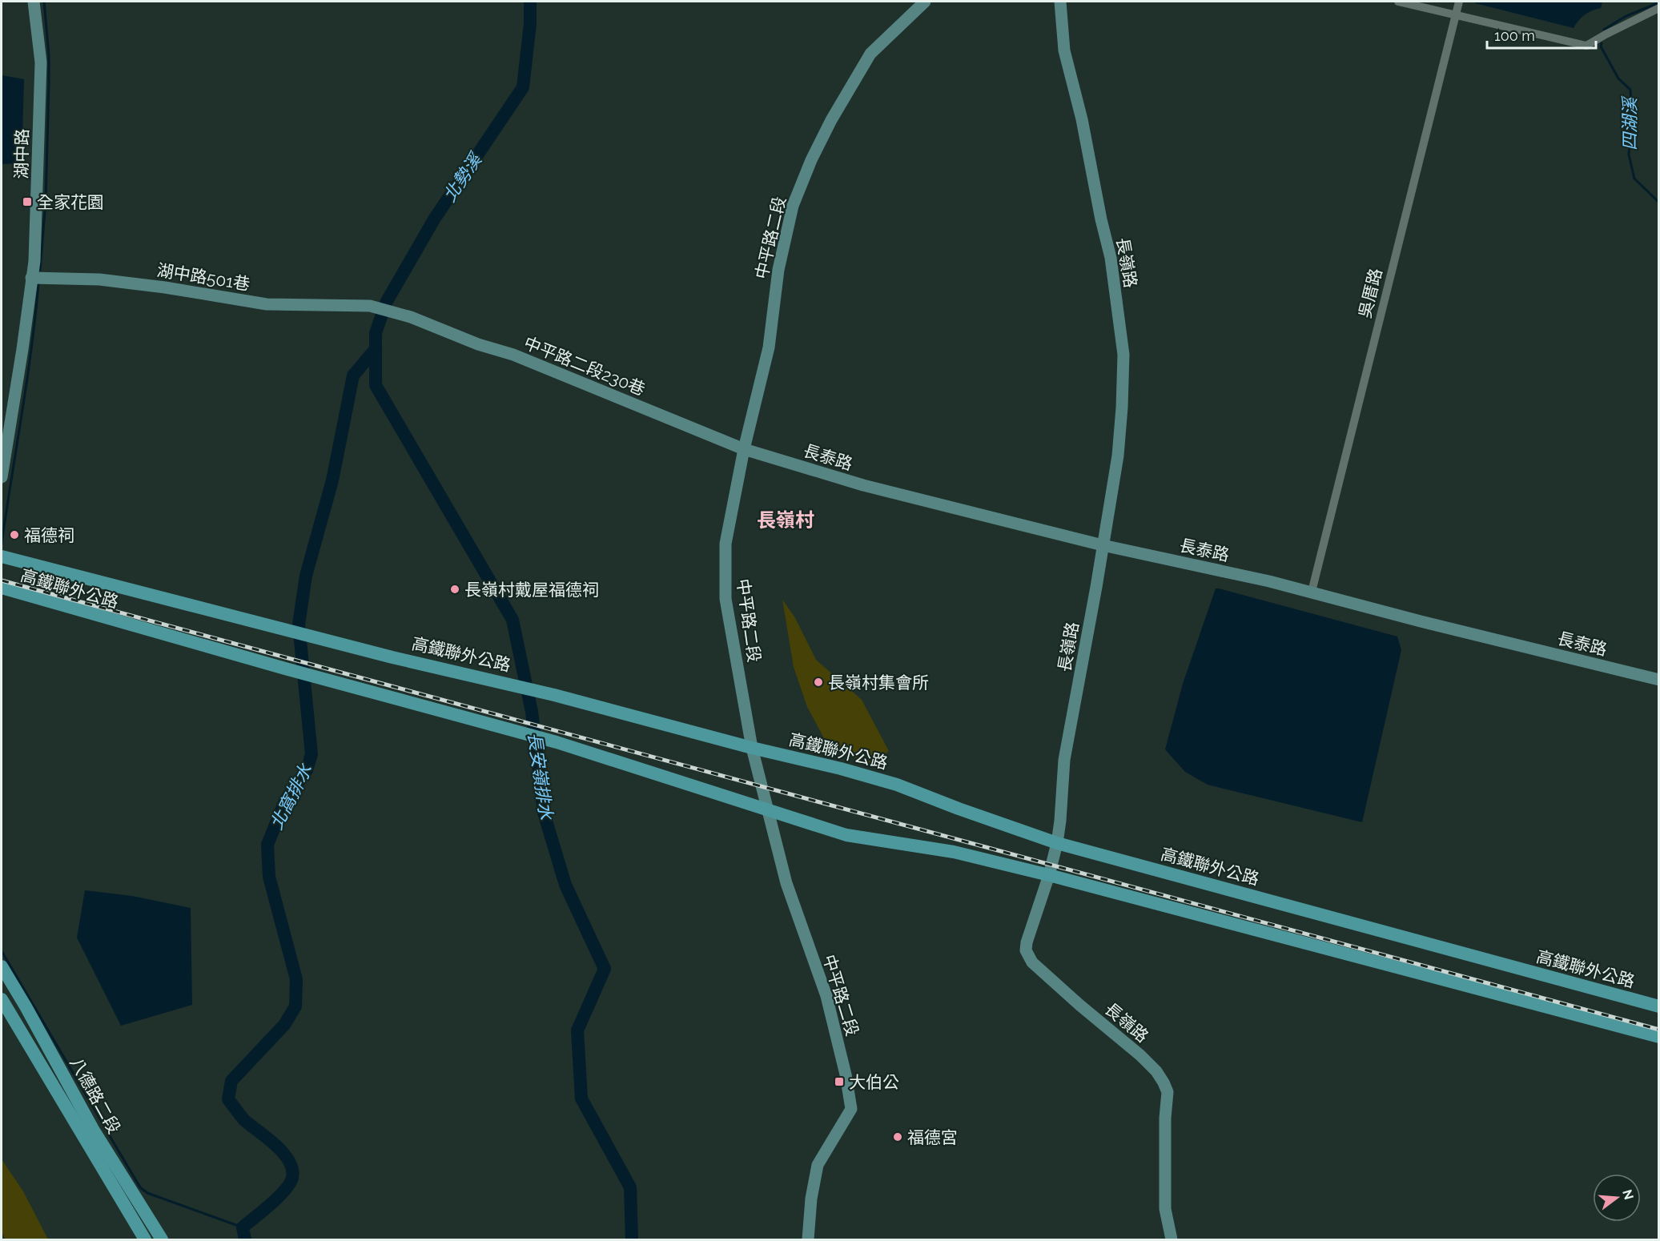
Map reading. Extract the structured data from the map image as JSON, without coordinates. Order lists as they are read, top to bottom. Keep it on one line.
{"streets":{"main road":["高鐵聯外公路","八德路二段"],"street":["湖中路","中平路二段","長嶺路","湖中路501巷","吳厝路","中平路二段230巷","長泰路"]},"crossings":[["湖中路","湖中路501巷"],["中平路二段","中平路二段230巷"],["中平路二段","長泰路"],["中平路二段","高鐵聯外公路"],["長嶺路","長泰路"],["長嶺路","高鐵聯外公路"],["湖中路501巷","中平路二段230巷"],["吳厝路","長泰路"],["中平路二段230巷","長泰路"]],"districts":["長嶺村"],"water":["四湖溪","北勢溪","長安嶺排水","北窩排水"],"places":{"transit":["全家花園","大伯公"],"other":["福德祠","長嶺村戴屋福德祠","長嶺村集會所","福德宮"]},"scale_bar":"100 m","north":"right"}
